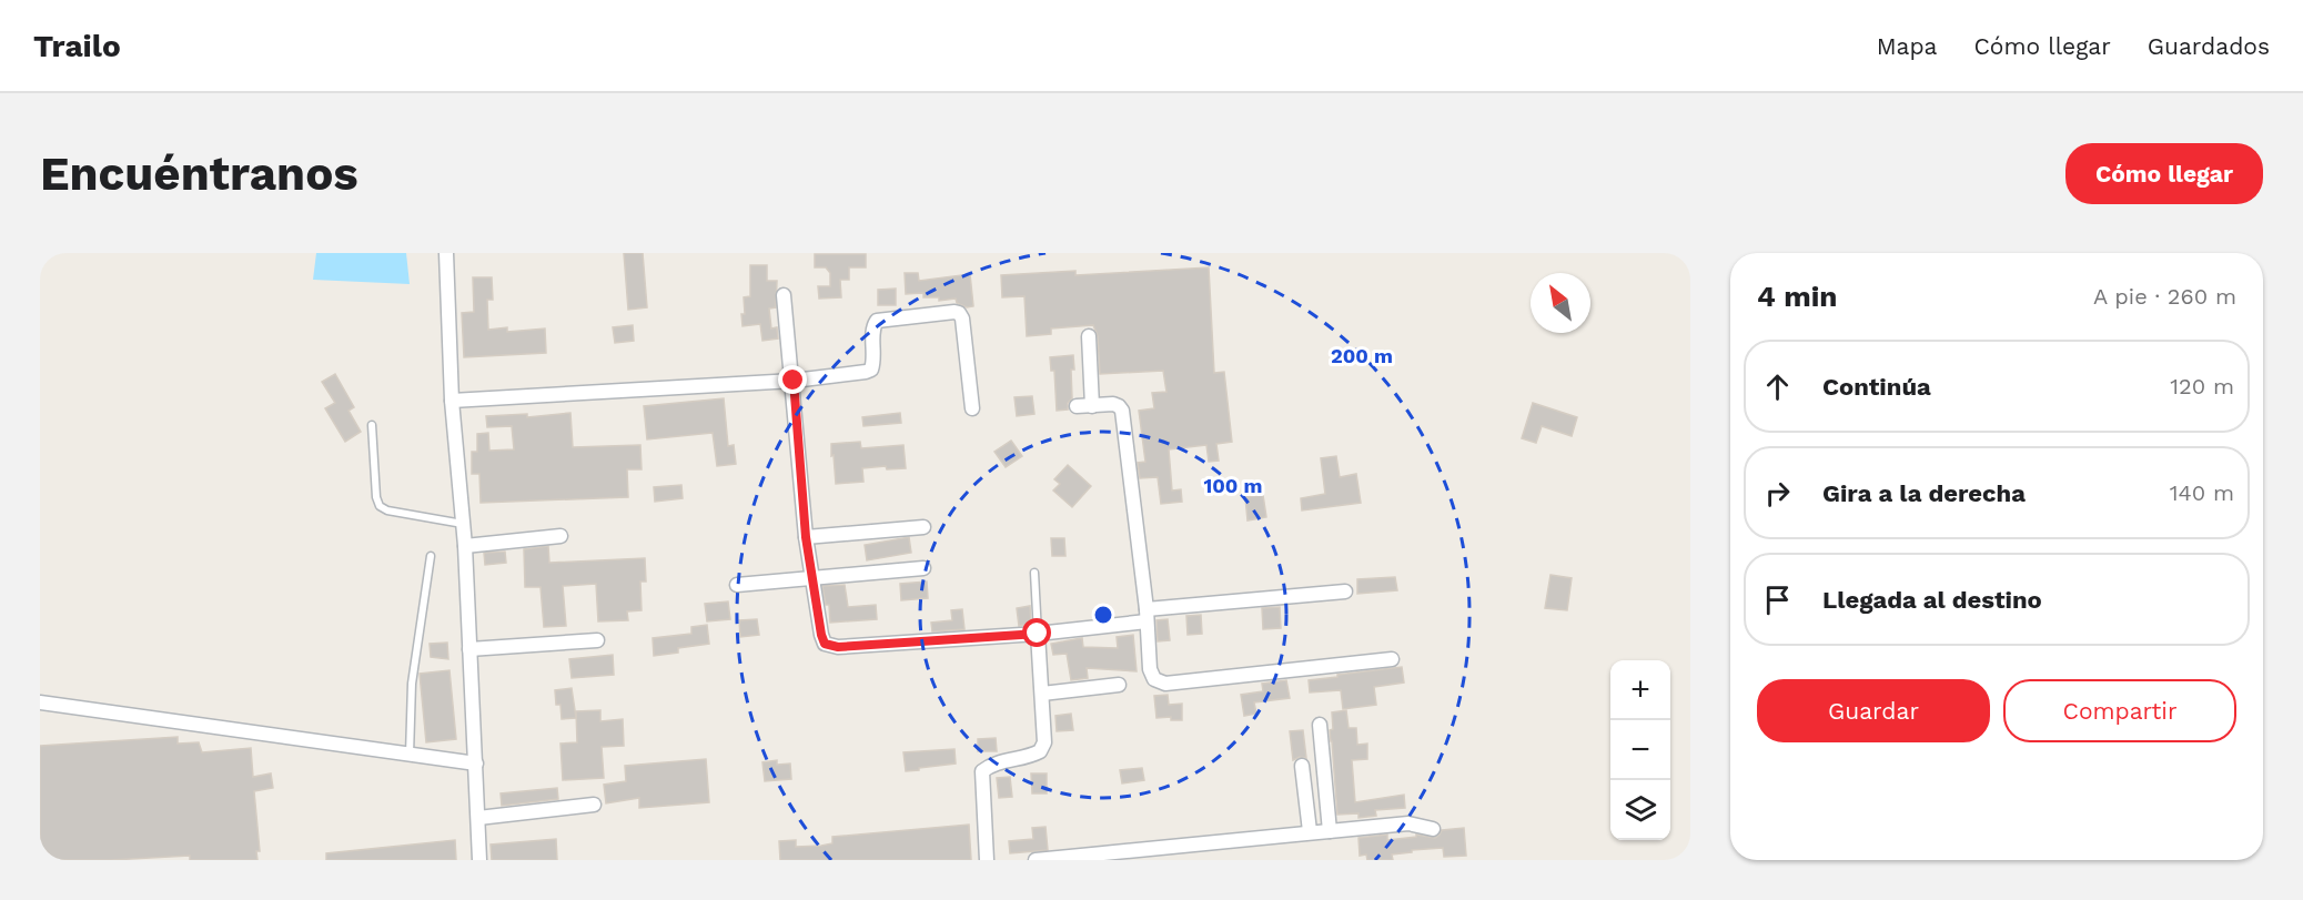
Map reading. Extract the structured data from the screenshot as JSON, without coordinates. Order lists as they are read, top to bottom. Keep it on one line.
{"north":"top left","page":{"header":"Trailo","nav":["Mapa","Cómo llegar","Guardados"],"buttons":["Cómo llegar",["Guardar","Compartir"]],"title":"Encuéntranos","heading":["4 min","A pie · 260 m"],"list":[["Continúa","120 m"],["Gira a la derecha","140 m"],"Llegada al destino"],"map_buttons":["+","−"]},"rings":["200 m","100 m"]}
